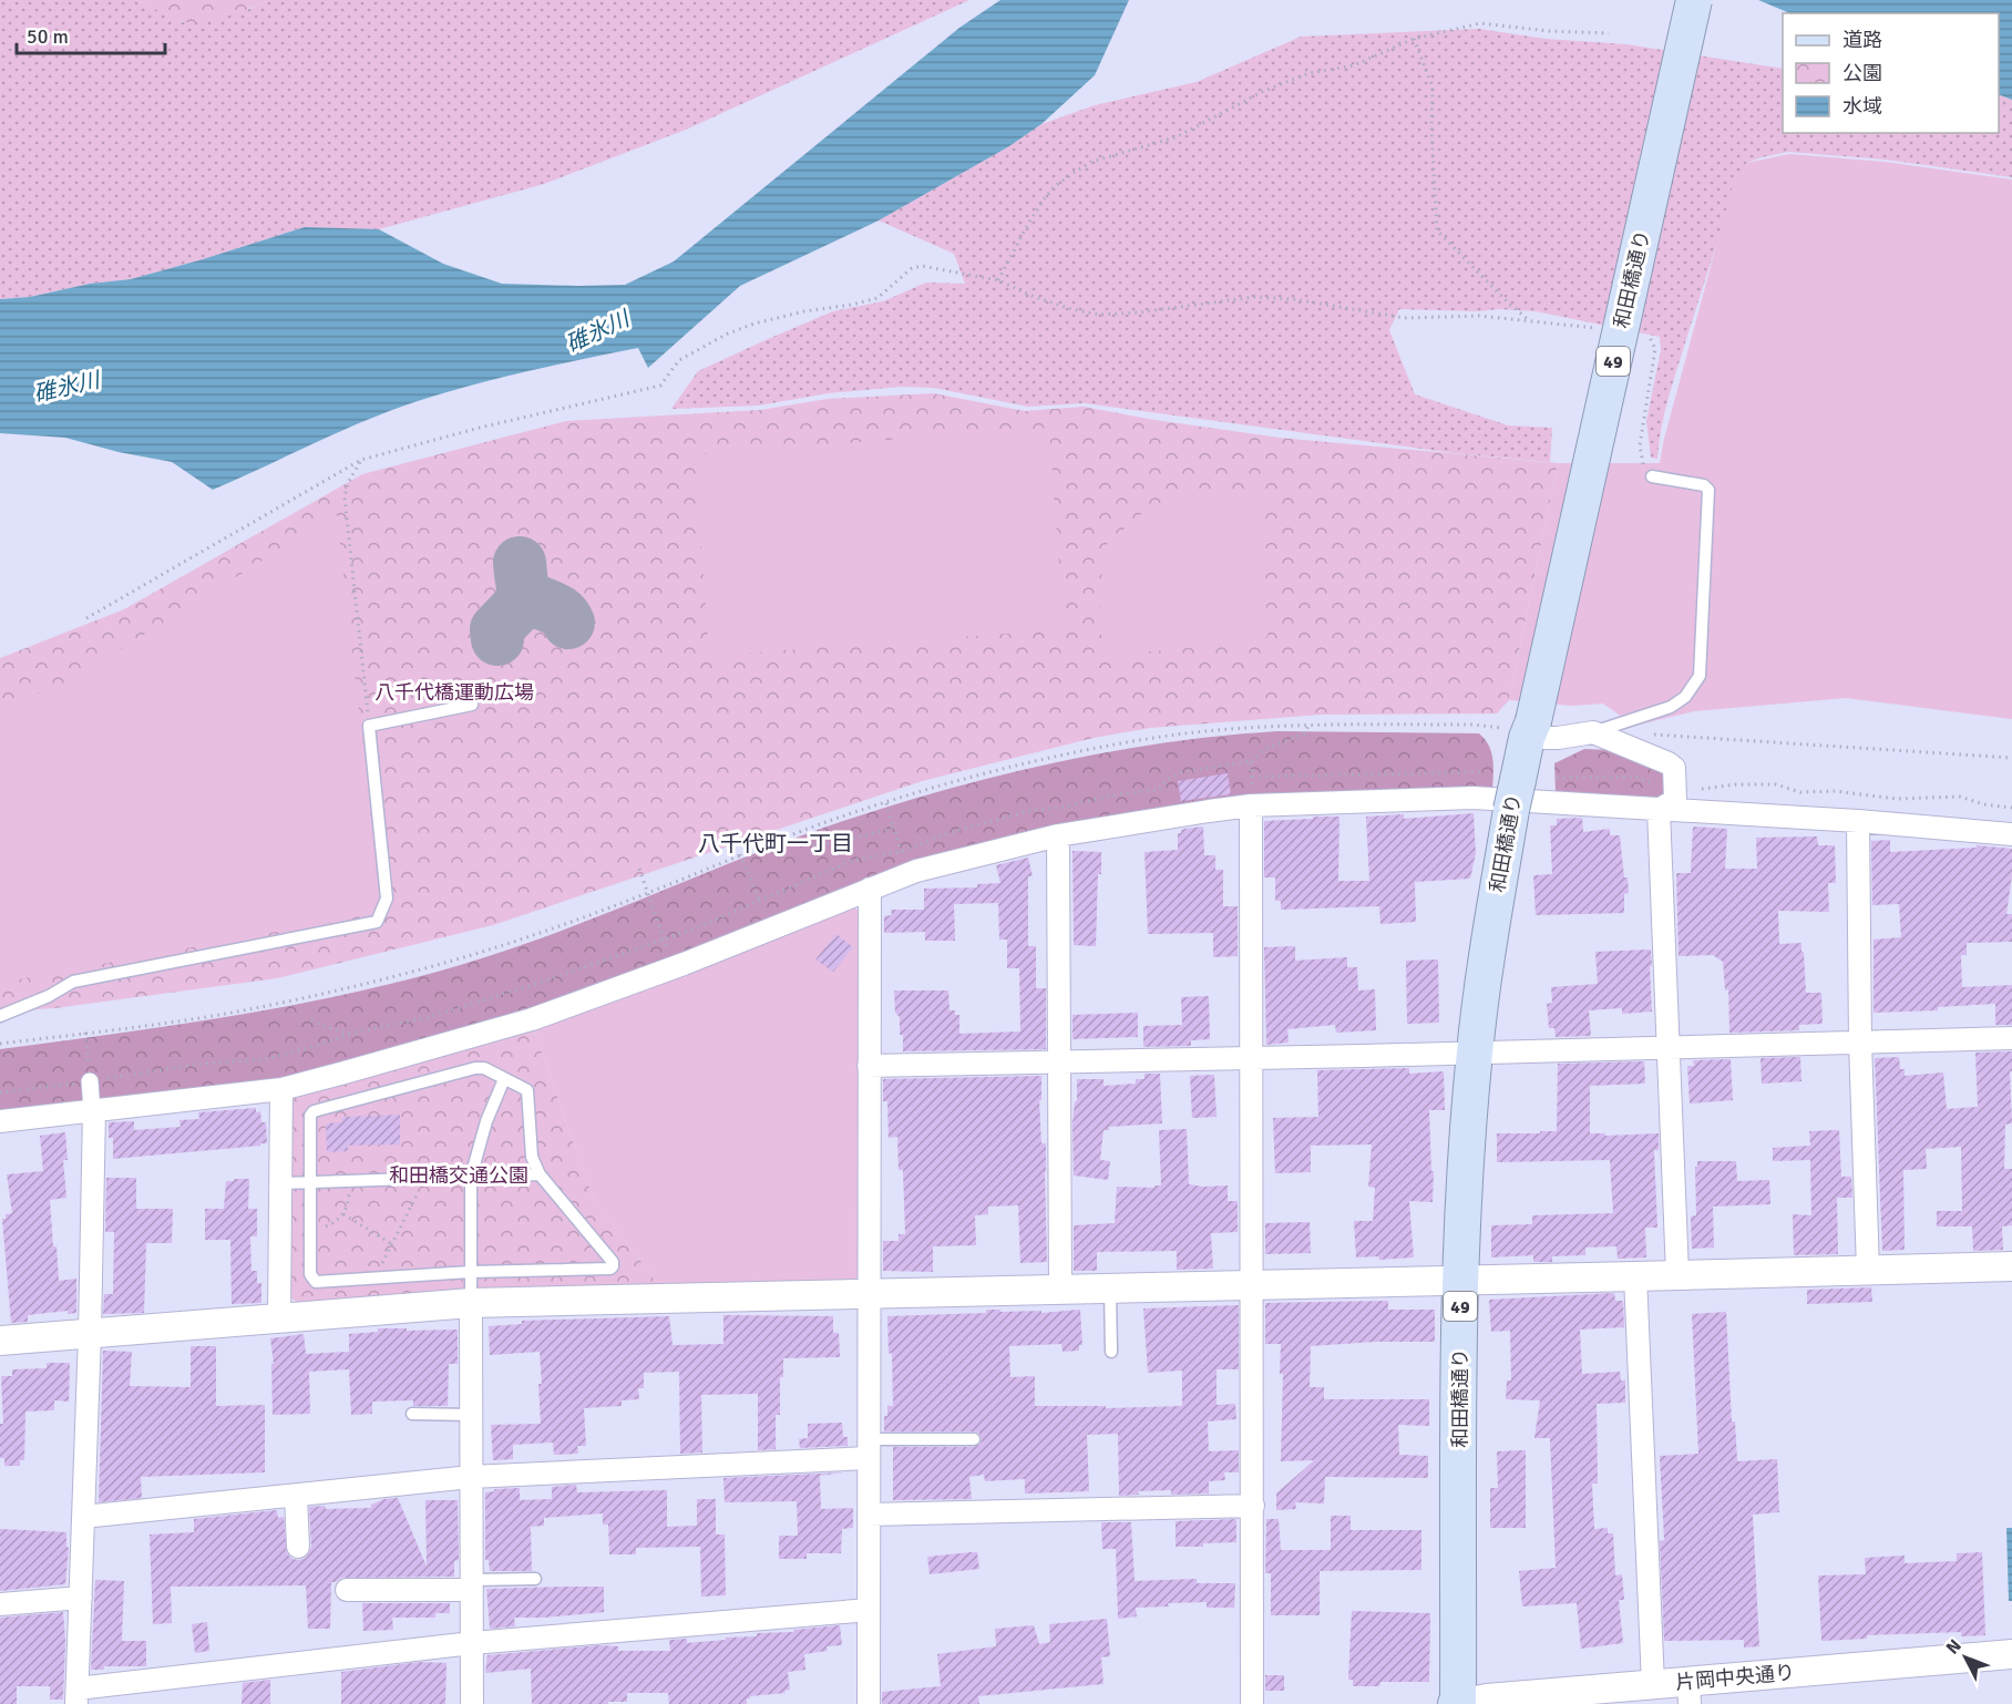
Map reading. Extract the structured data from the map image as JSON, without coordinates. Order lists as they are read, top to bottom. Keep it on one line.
{"streets":{"main road":["和田橋通り","49"],"street":["片岡中央通り"]},"crossings":[["和田橋通り","片岡中央通り"]],"districts":["八千代町一丁目"],"water":["碓氷川"],"parks":["八千代橋運動広場","和田橋交通公園"],"legend":["道路","公園","水域"],"scale_bar":"50 m","north":"top left"}
